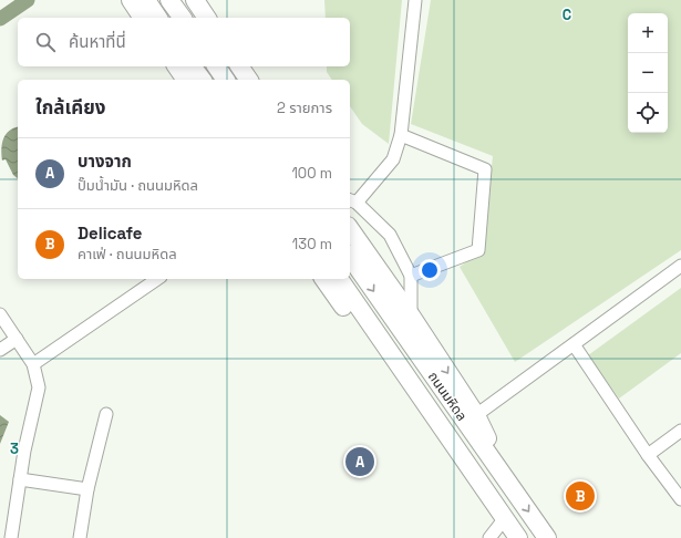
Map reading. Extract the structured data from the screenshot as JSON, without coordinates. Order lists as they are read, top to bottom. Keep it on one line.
{"streets":{"main road":["ถนนมหิดล"]},"page":{"map_buttons":["+","−"],"search":"ค้นหาที่นี่","heading":["ใกล้เคียง","2 รายการ"],"list":[{"mark":"A","name":"บางจาก","note":"ปั๊มน้ำมัน · ถนนมหิดล","value":"100 m"},{"mark":"B","name":"Delicafe","note":"คาเฟ่ · ถนนมหิดล","value":"130 m"}],"pins":["A","B"]},"grid":{"columns":["C"],"rows":["3"]}}
